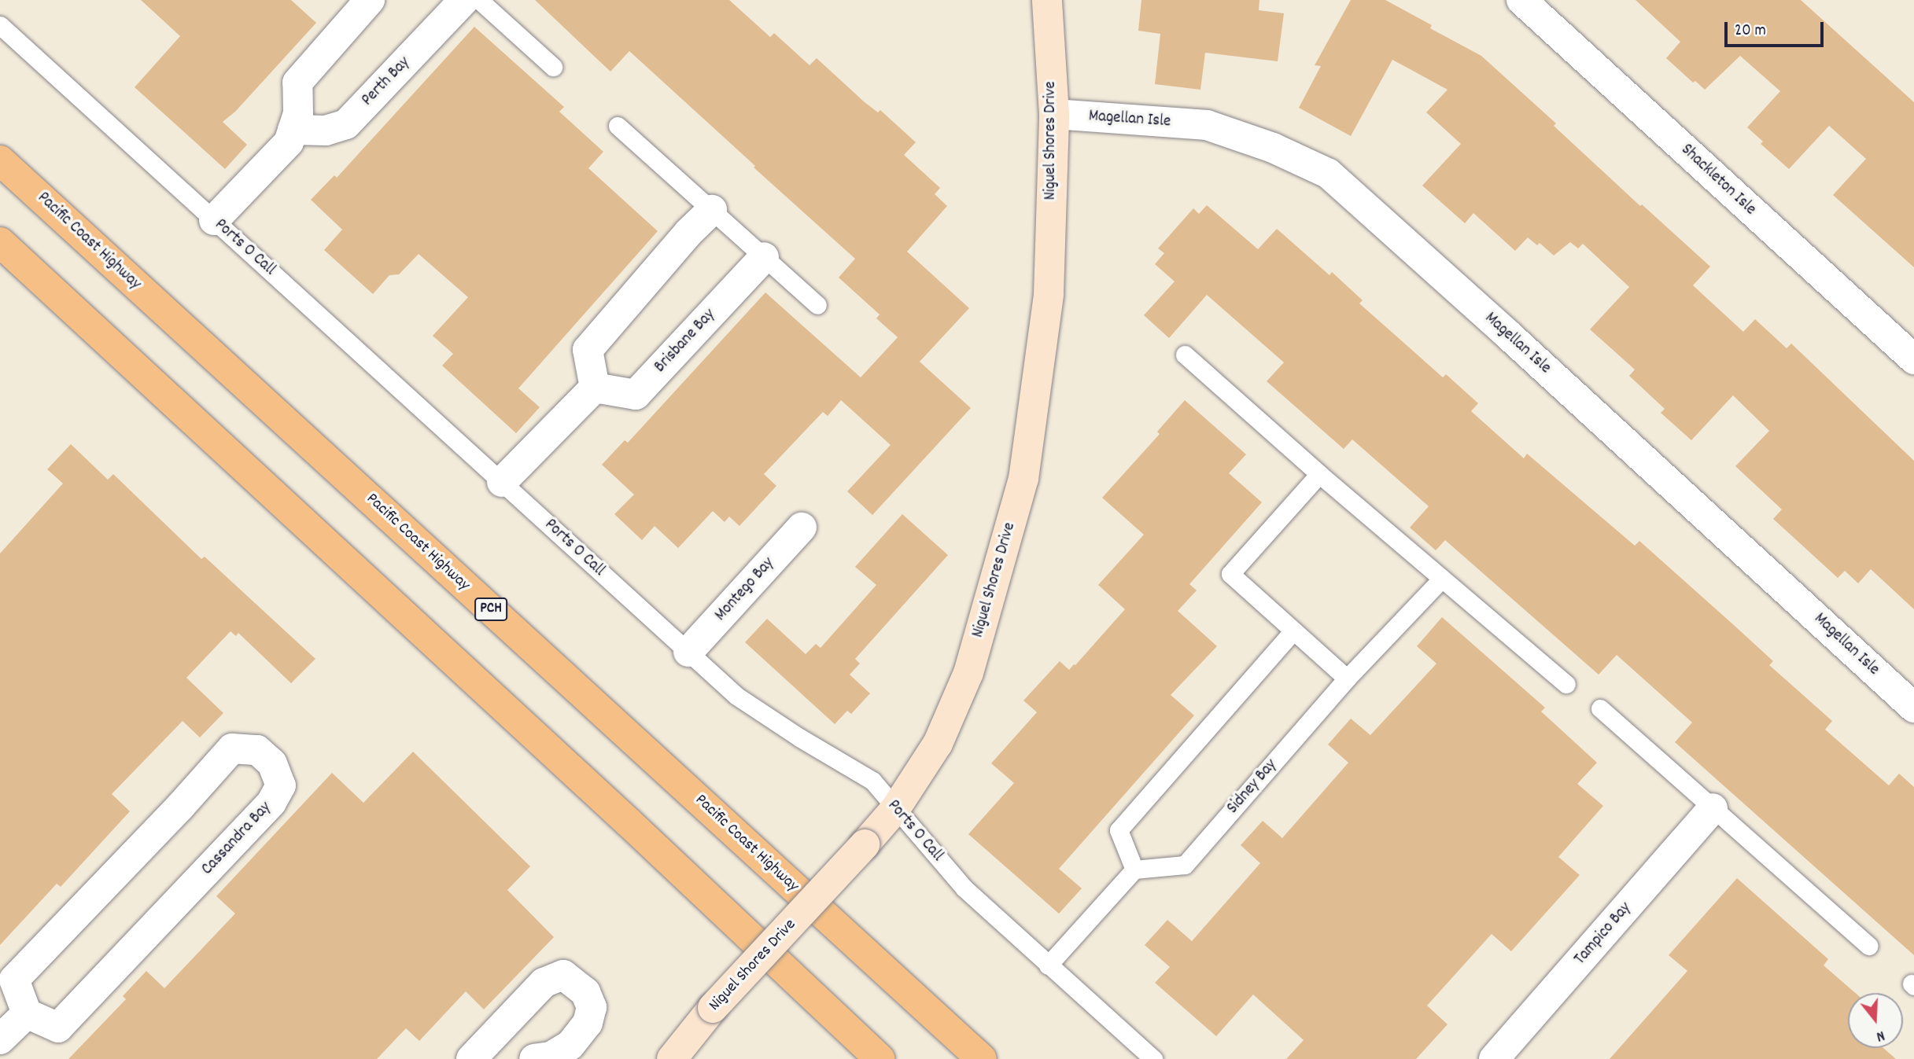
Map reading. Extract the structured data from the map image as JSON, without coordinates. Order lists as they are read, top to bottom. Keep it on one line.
{"streets":{"highway":["Pacific Coast Highway","PCH"],"street":["Perth Bay","Magellan Isle","Niguel Shores Drive","Shackleton Isle","Brisbane Bay","Montego Bay","Cassandra Bay","Tampico Bay"],"lane":["Ports O Call","Sidney Bay"]},"crossings":[["Magellan Isle","Niguel Shores Drive"],["Niguel Shores Drive","Ports O Call"],["Ports O Call","Montego Bay"]],"scale_bar":"20 m","north":"bottom"}
